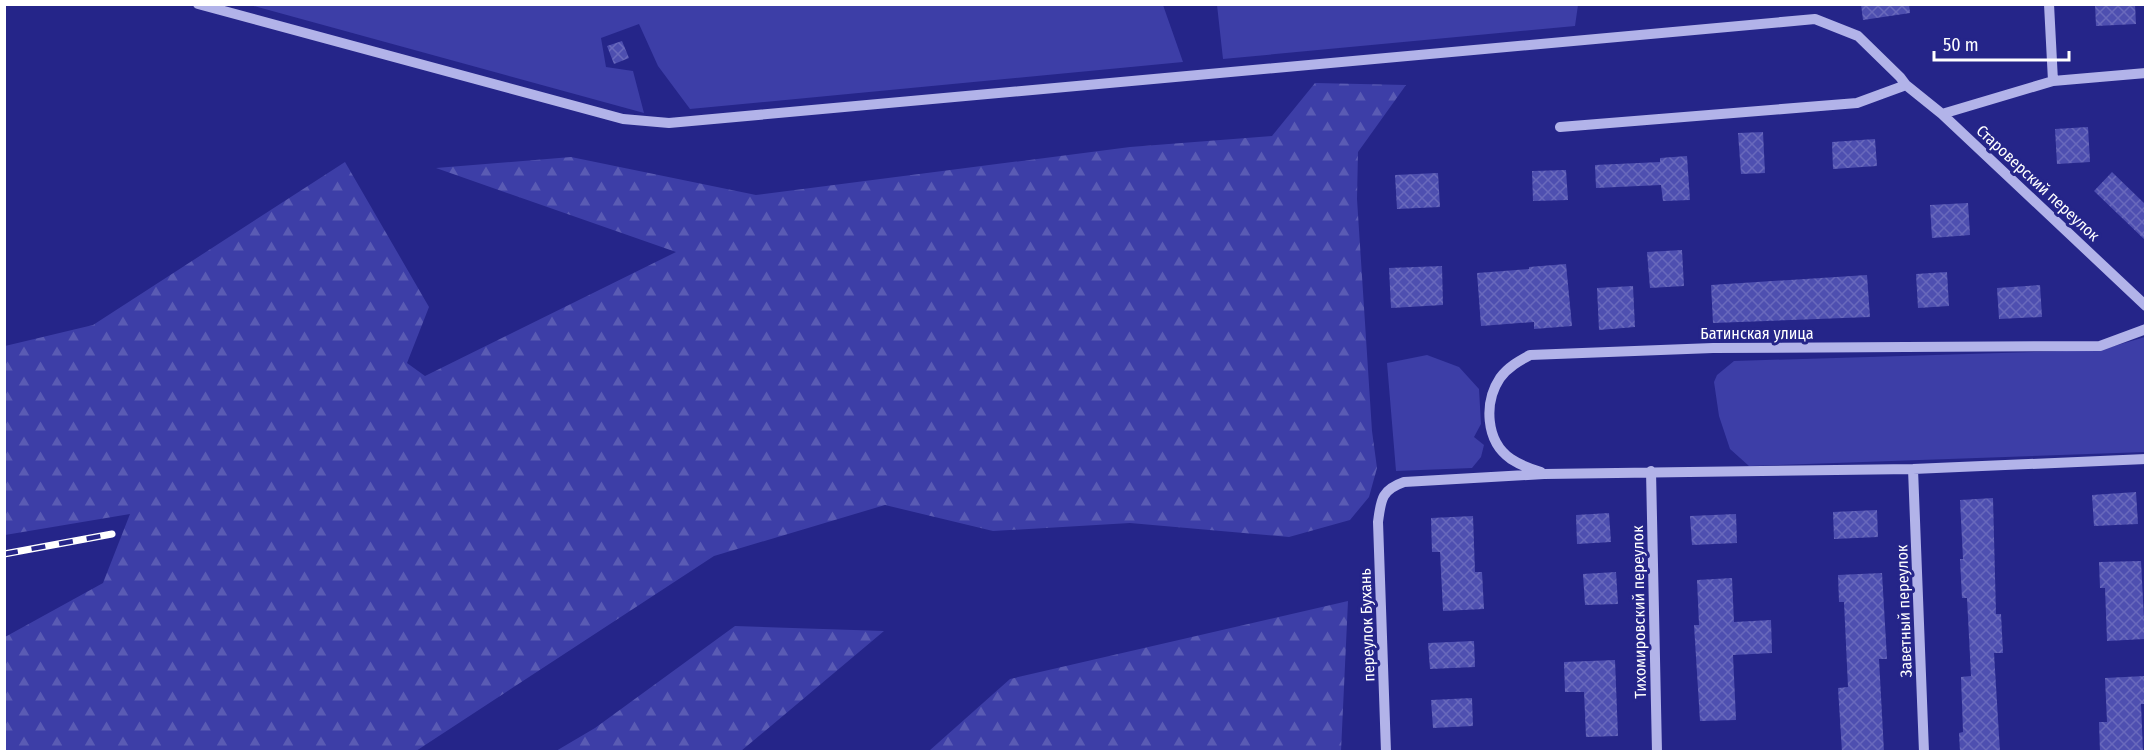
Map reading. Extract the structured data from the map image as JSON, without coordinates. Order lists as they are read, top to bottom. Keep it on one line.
{"streets":{"street":["Староверский переулок","Батинская улица","Заветный переулок","Тихомировский переулок","переулок Бухань"]},"crossings":[["Батинская улица","Заветный переулок"],["Батинская улица","Тихомировский переулок"],["Батинская улица","переулок Бухань"]],"scale_bar":"50 m"}
